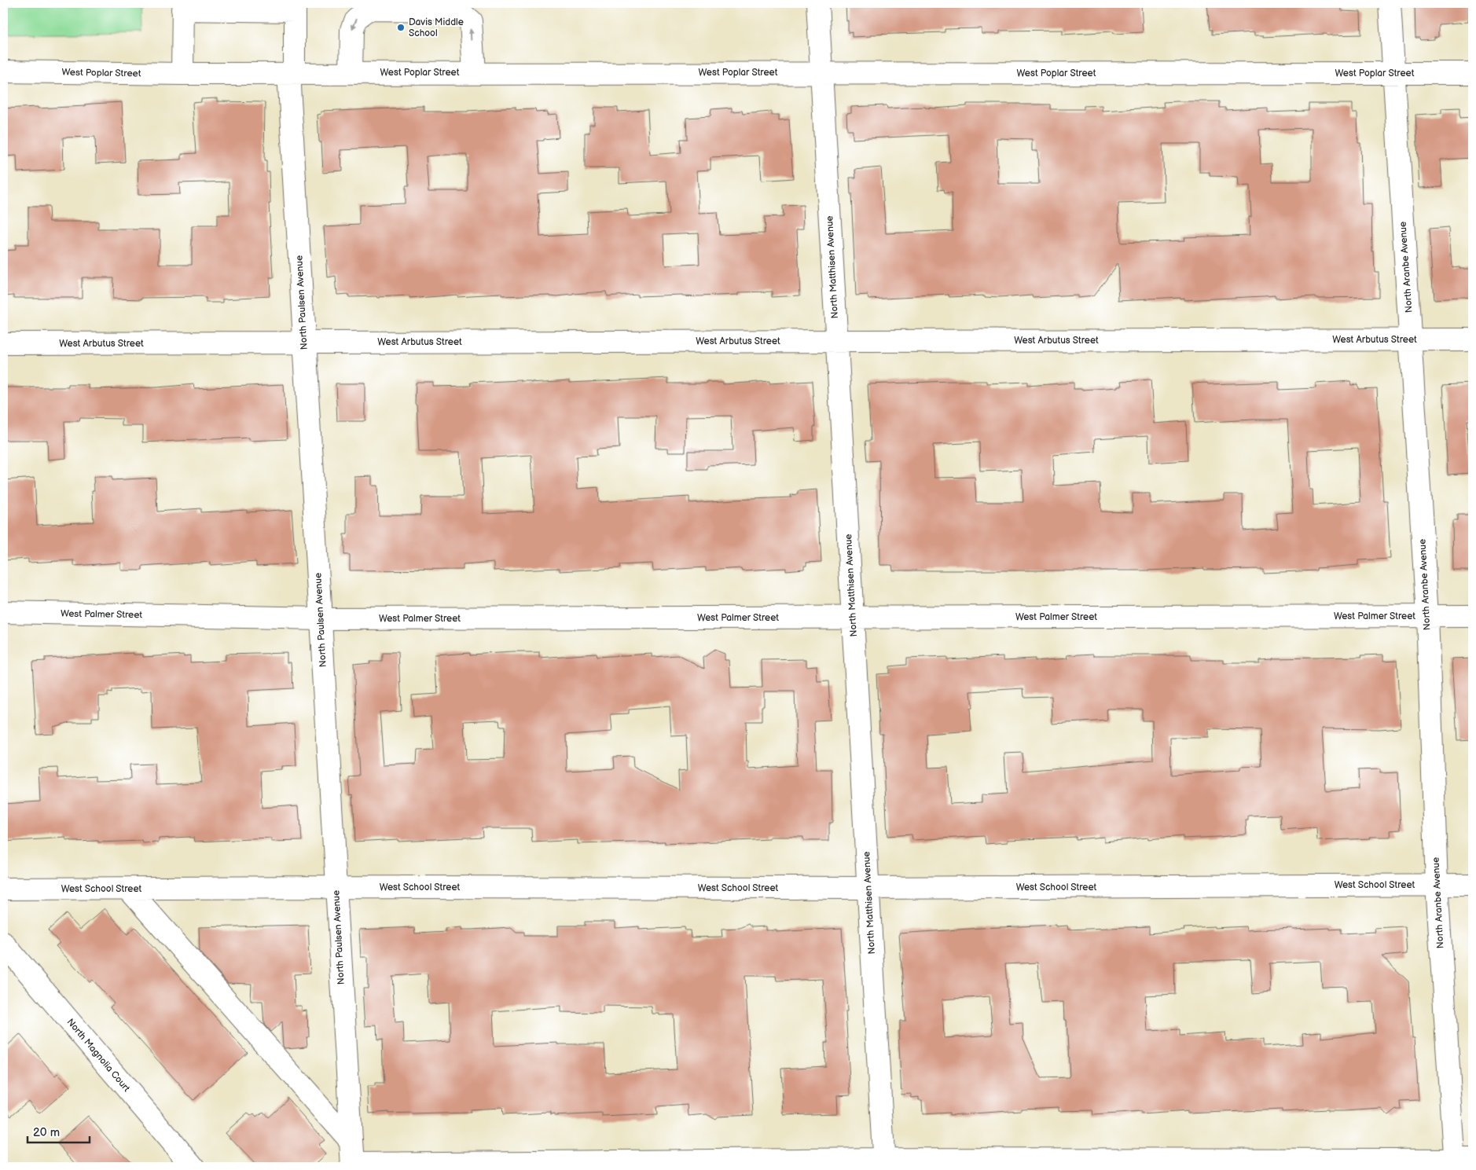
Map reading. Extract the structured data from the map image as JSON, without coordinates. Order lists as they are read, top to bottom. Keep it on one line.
{"streets":{"street":["West Poplar Street","North Matthisen Avenue","North Aranbe Avenue","North Paulsen Avenue","West Arbutus Street","West Palmer Street","West School Street","North Magnolia Court"]},"crossings":[["West Poplar Street","North Matthisen Avenue"],["West Poplar Street","North Aranbe Avenue"],["West Poplar Street","North Paulsen Avenue"],["North Matthisen Avenue","West Arbutus Street"],["North Matthisen Avenue","West Palmer Street"],["North Matthisen Avenue","West School Street"],["North Aranbe Avenue","West Arbutus Street"],["North Aranbe Avenue","West Palmer Street"],["North Aranbe Avenue","West School Street"],["North Paulsen Avenue","West Arbutus Street"],["North Paulsen Avenue","West Palmer Street"],["North Paulsen Avenue","West School Street"]],"places":["Davis Middle School"],"scale_bar":"20 m"}
